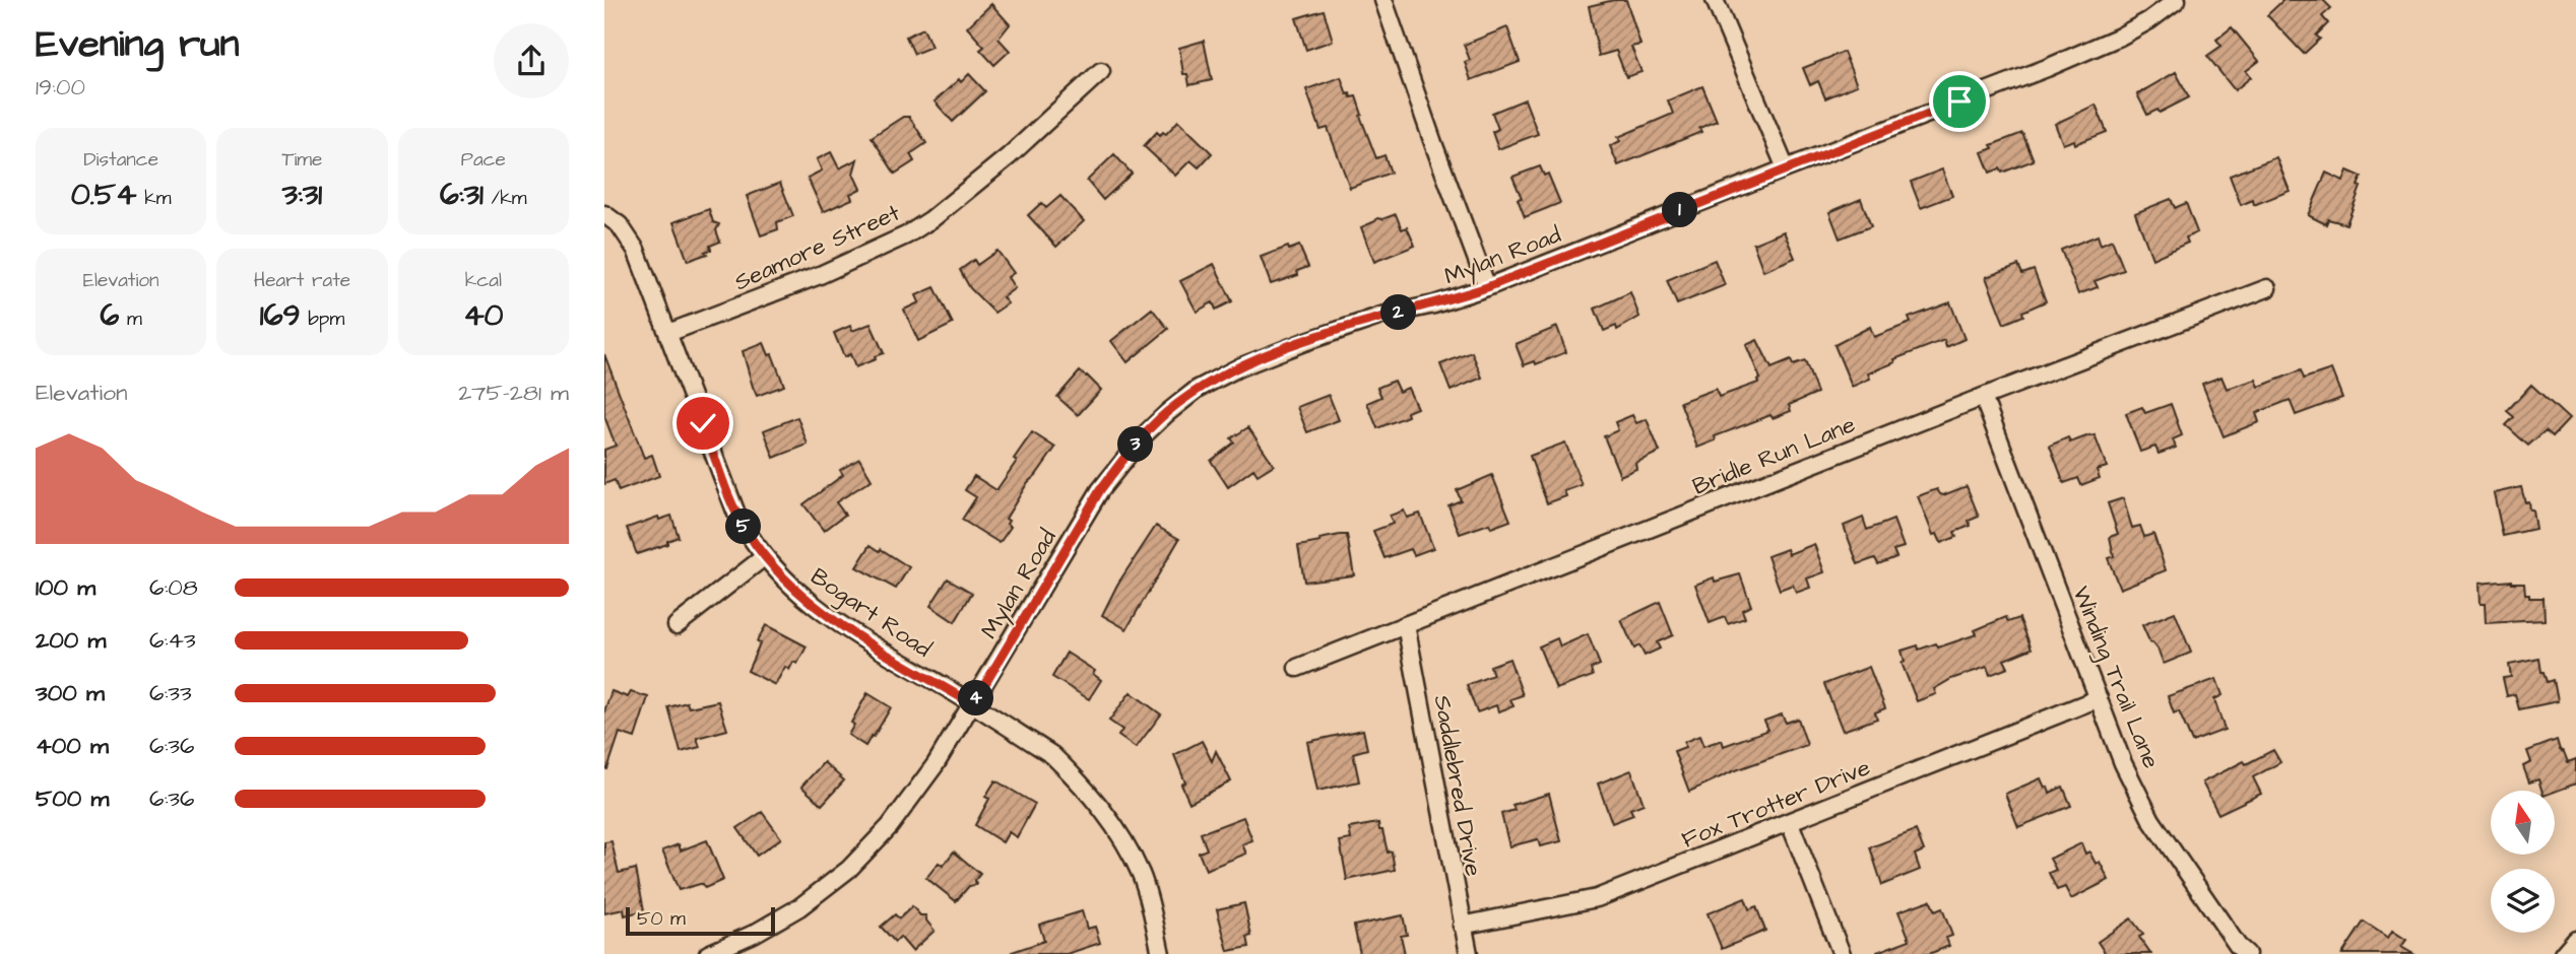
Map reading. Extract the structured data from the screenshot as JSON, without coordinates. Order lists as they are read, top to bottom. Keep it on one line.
{"streets":{"street":["Seamore Street","Mylan Road","Bridle Run Lane","Bogart Road","Winding Trail Lane","Saddlebred Drive","Fox Trotter Drive"]},"crossings":[["Seamore Street","Bogart Road"],["Mylan Road","Bogart Road"],["Bridle Run Lane","Winding Trail Lane"],["Bridle Run Lane","Saddlebred Drive"],["Winding Trail Lane","Fox Trotter Drive"],["Saddlebred Drive","Fox Trotter Drive"]],"scale_bar":"50 m","north":"top","page":{"heading":["Evening run","19:00"],"stats":[["Distance","0.54 km"],["Time","3:31"],["Pace","6:31 /km"],["Elevation","6 m"],["Heart rate","169 bpm"],["kcal","40"]],"pins":["1","2","3","5","4"],"chart":["Elevation","275–281 m"],"list":[{"name":"100 m","note":"6:08"},{"name":"200 m","note":"6:43"},{"name":"300 m","note":"6:33"},{"name":"400 m","note":"6:36"},{"name":"500 m","note":"6:36"}],"scale":"50 m"}}
